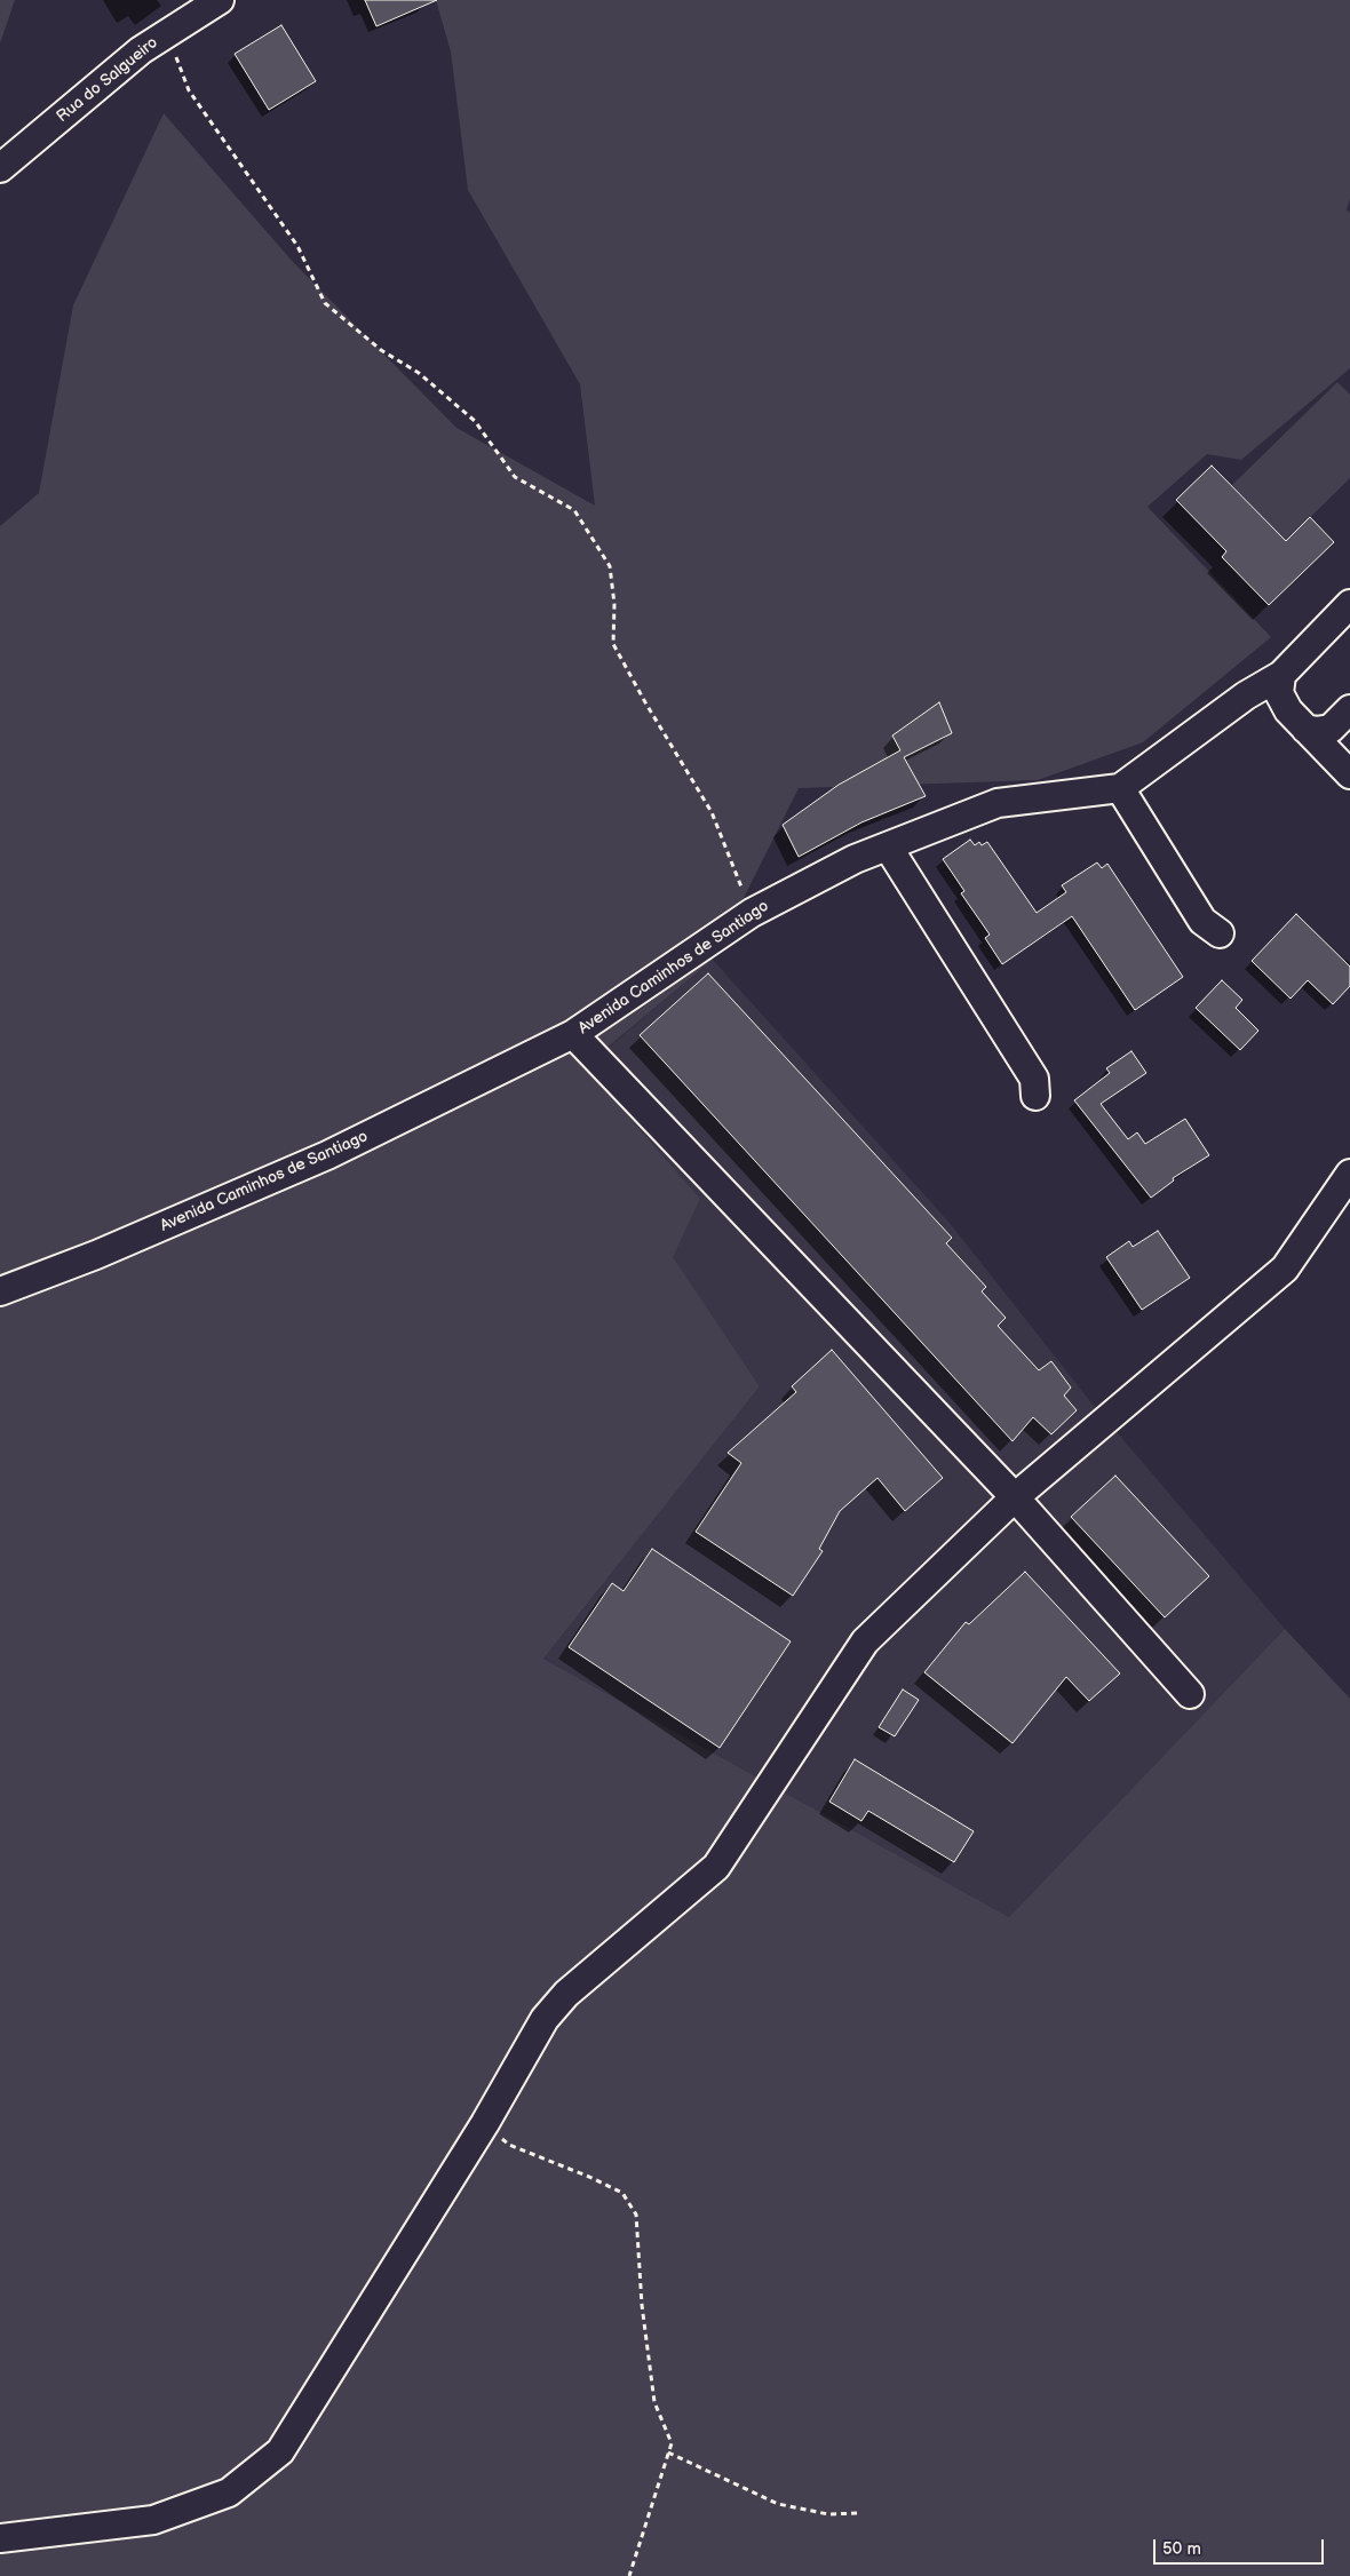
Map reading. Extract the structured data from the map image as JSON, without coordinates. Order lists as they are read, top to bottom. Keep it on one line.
{"streets":{"street":["Rua do Salgueiro","Avenida Caminhos de Santiago"]},"scale_bar":"50 m"}
